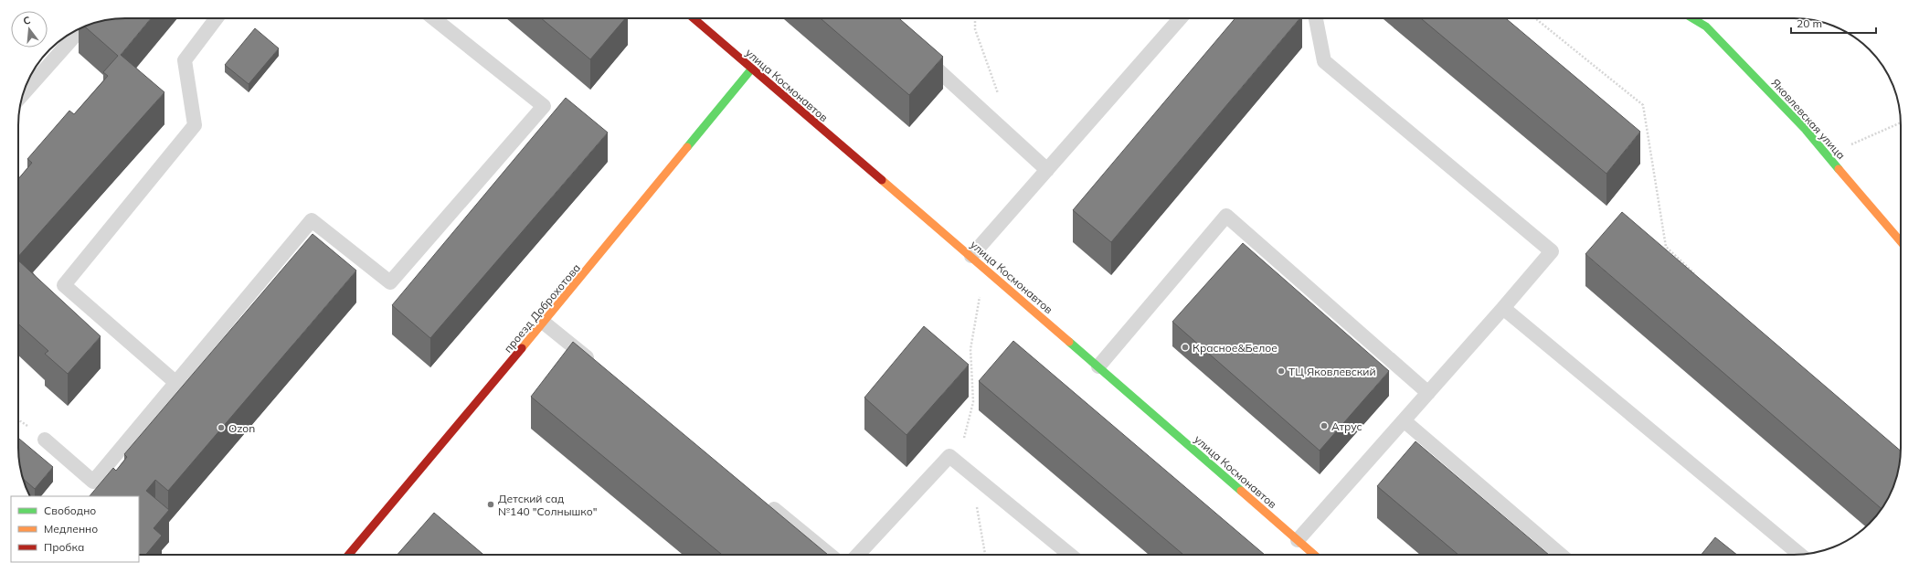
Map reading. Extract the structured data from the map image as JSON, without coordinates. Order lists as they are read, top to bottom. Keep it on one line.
{"streets":{"street":["улица Космонавтов","Яковлевская улица","проезд Доброхотова"]},"crossings":[["улица Космонавтов","проезд Доброхотова"]],"places":["Красное&Белое","ТЦ Яковлевский","Атрус","Ozon","Детский сад №140 \"Солнышко\""],"legend":["Свободно","Медленно","Пробка"],"scale_bar":"20 m","north":"top"}
